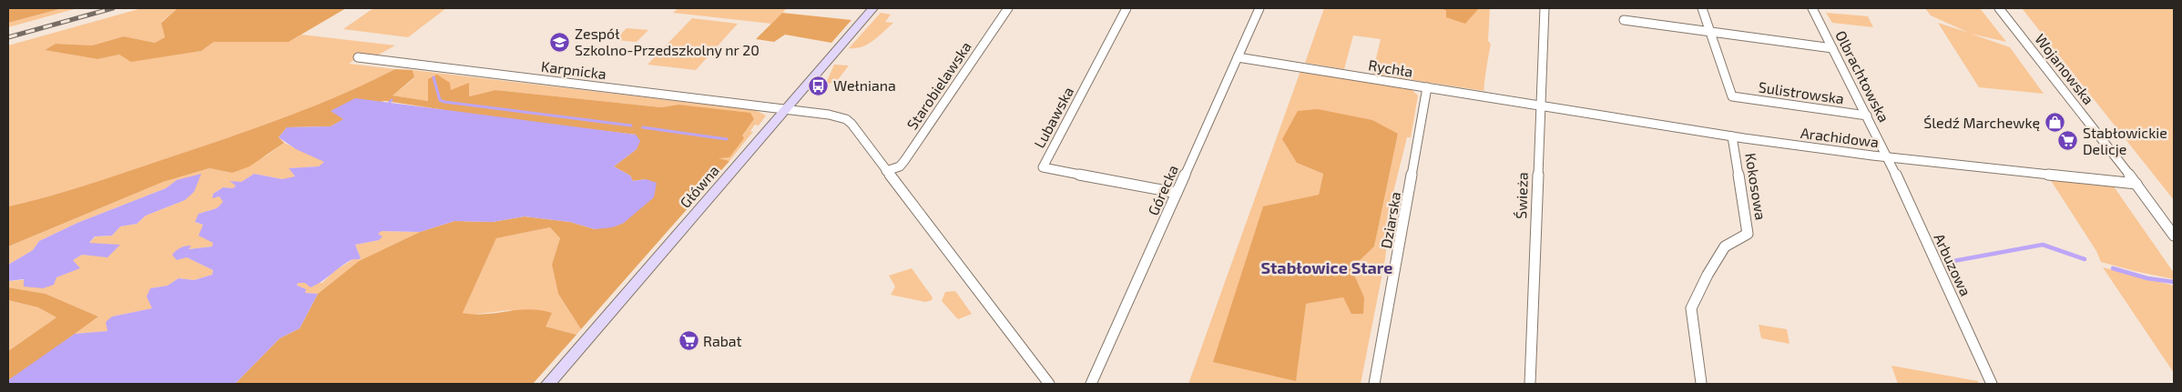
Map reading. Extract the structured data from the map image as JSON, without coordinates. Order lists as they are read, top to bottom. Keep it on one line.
{"streets":{"street":["Rychła","Wojanowska","Karpnicka","Olbrachtowska","Starobielawska","Sulistrowska","Lubawska","Arachidowa","Główna","Kokosowa","Górecka","Świeża","Dziarska","Arbuzowa"]},"crossings":[["Rychła","Arachidowa"],["Rychła","Górecka"],["Rychła","Świeża"],["Rychła","Dziarska"],["Wojanowska","Arachidowa"],["Karpnicka","Główna"],["Olbrachtowska","Sulistrowska"],["Olbrachtowska","Arachidowa"],["Olbrachtowska","Arbuzowa"],["Lubawska","Górecka"],["Arachidowa","Kokosowa"],["Arachidowa","Świeża"],["Arachidowa","Arbuzowa"]],"districts":["Stabłowice Stare"],"places":{"school or university":["Zespół Szkolno-Przedszkolny nr 20"],"bus stop":["Wełniana"],"shop":["Śledź Marchewkę"],"supermarket":["Stabłowickie Delicje","Rabat"]}}
